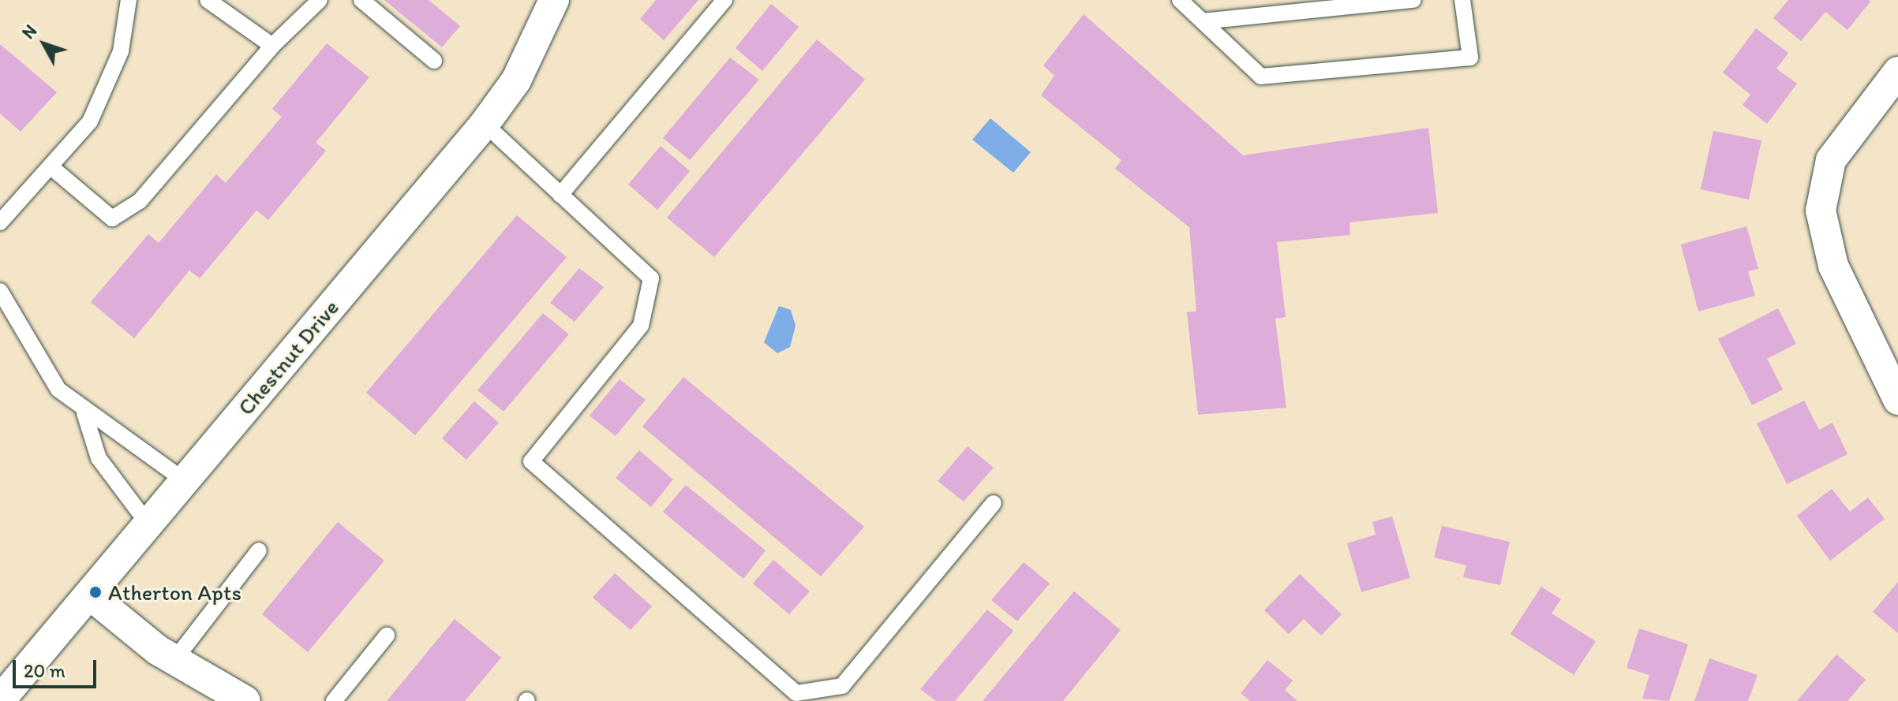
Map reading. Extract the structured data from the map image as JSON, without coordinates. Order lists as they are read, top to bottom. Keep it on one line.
{"streets":{"street":["Chestnut Drive"]},"places":["Atherton Apts"],"scale_bar":"20 m","north":"top left"}
